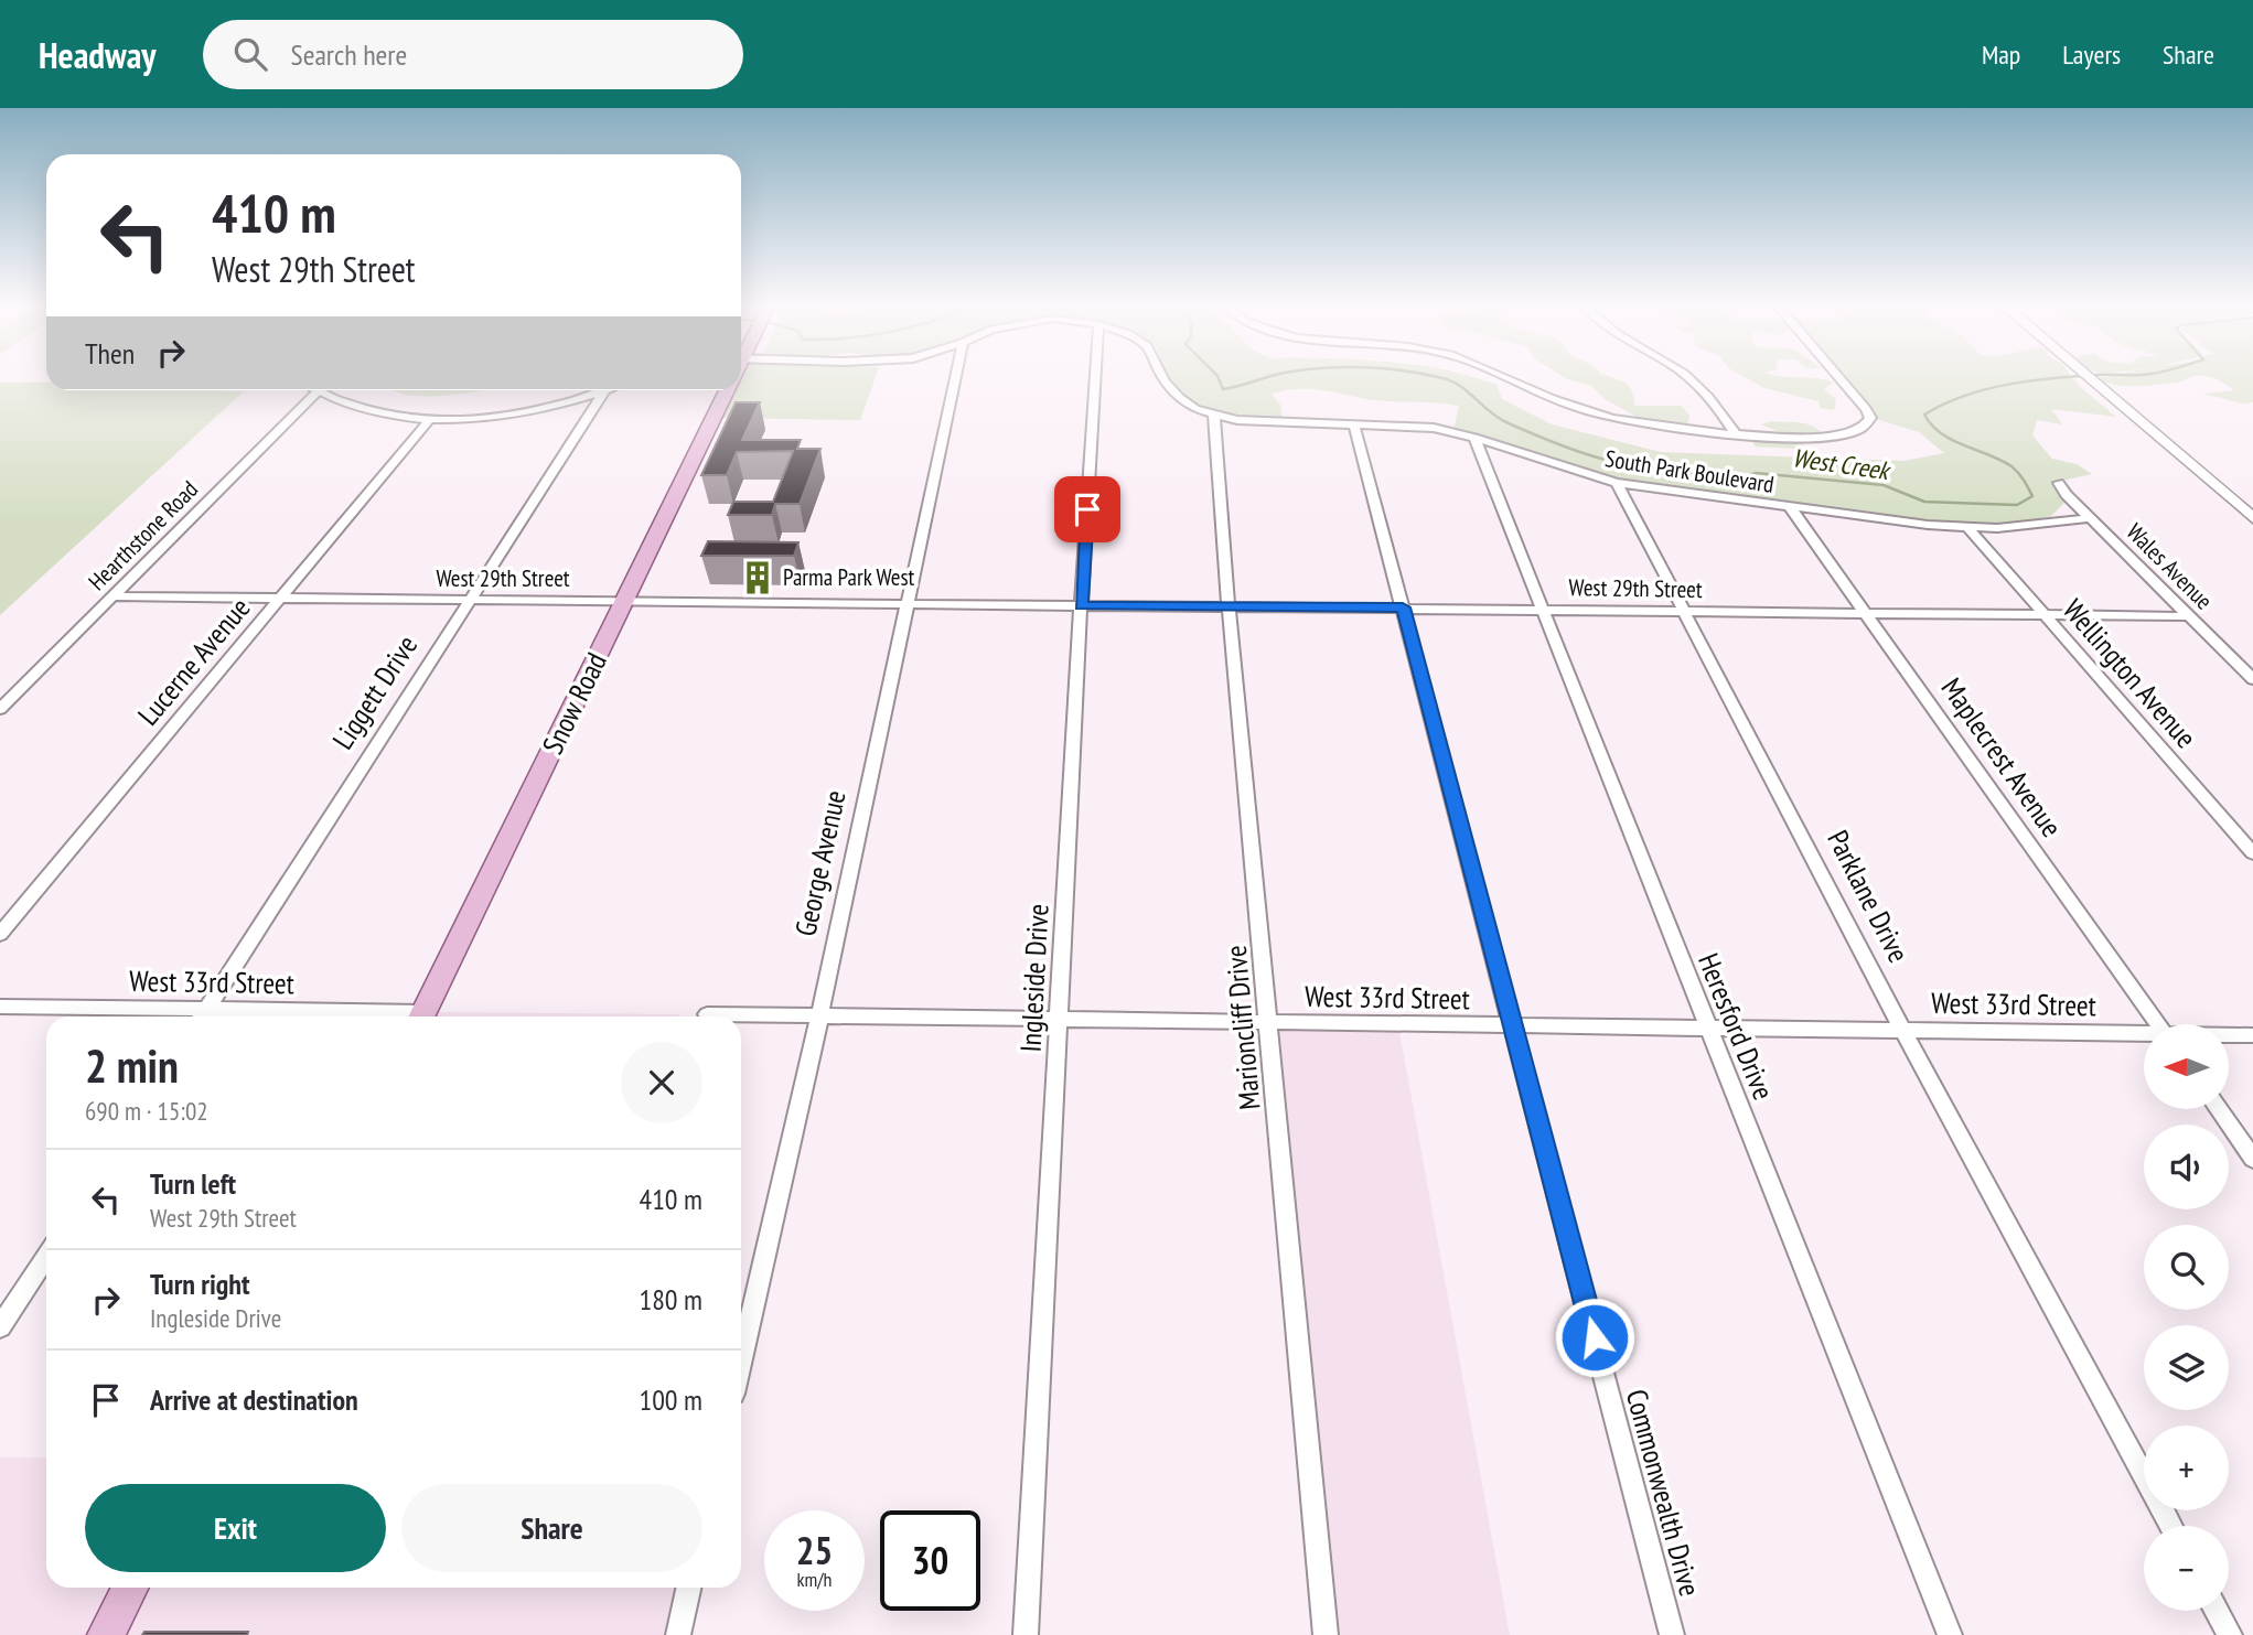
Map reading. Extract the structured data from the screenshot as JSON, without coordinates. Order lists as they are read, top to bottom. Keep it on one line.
{"streets":{"main road":["Snow Road"],"street":["South Park Boulevard","Hearthstone Road","Wales Avenue","West 29th Street","Lucerne Avenue","Wellington Avenue","Liggett Drive","Maplecrest Avenue","George Avenue","Parklane Drive","Ingleside Drive","West 33rd Street","Heresford Drive","Marioncliff Drive","Commonwealth Drive"]},"crossings":[["South Park Boulevard","Wales Avenue"],["South Park Boulevard","Wellington Avenue"],["South Park Boulevard","Maplecrest Avenue"],["South Park Boulevard","Parklane Drive"],["South Park Boulevard","Heresford Drive"],["South Park Boulevard","Marioncliff Drive"],["South Park Boulevard","Commonwealth Drive"],["Hearthstone Road","West 29th Street"],["Wales Avenue","West 29th Street"],["West 29th Street","Lucerne Avenue"],["West 29th Street","Wellington Avenue"],["West 29th Street","Liggett Drive"],["West 29th Street","Snow Road"],["West 29th Street","Maplecrest Avenue"],["West 29th Street","George Avenue"],["West 29th Street","Parklane Drive"],["West 29th Street","Ingleside Drive"],["West 29th Street","Heresford Drive"],["West 29th Street","Marioncliff Drive"],["West 29th Street","Commonwealth Drive"],["Liggett Drive","West 33rd Street"],["George Avenue","West 33rd Street"],["Parklane Drive","West 33rd Street"],["Ingleside Drive","West 33rd Street"],["West 33rd Street","Heresford Drive"],["West 33rd Street","Marioncliff Drive"],["West 33rd Street","Commonwealth Drive"]],"water":["West Creek"],"places":{"building":["Parma Park West"]},"north":"left","page":{"header":"Headway","search":"Search here","nav":["Map","Layers","Share"],"turn":["410 m","West 29th Street"],"then":"Then","heading":["2 min","690 m · 15:02"],"map_buttons":["+","−"],"list":[{"name":"Turn left","note":"West 29th Street","value":"410 m"},{"name":"Turn right","note":"Ingleside Drive","value":"180 m"},{"name":"Arrive at destination","value":"100 m"}],"buttons":["Exit","Share"],"speed":"25 km/h","limit":"30"}}
